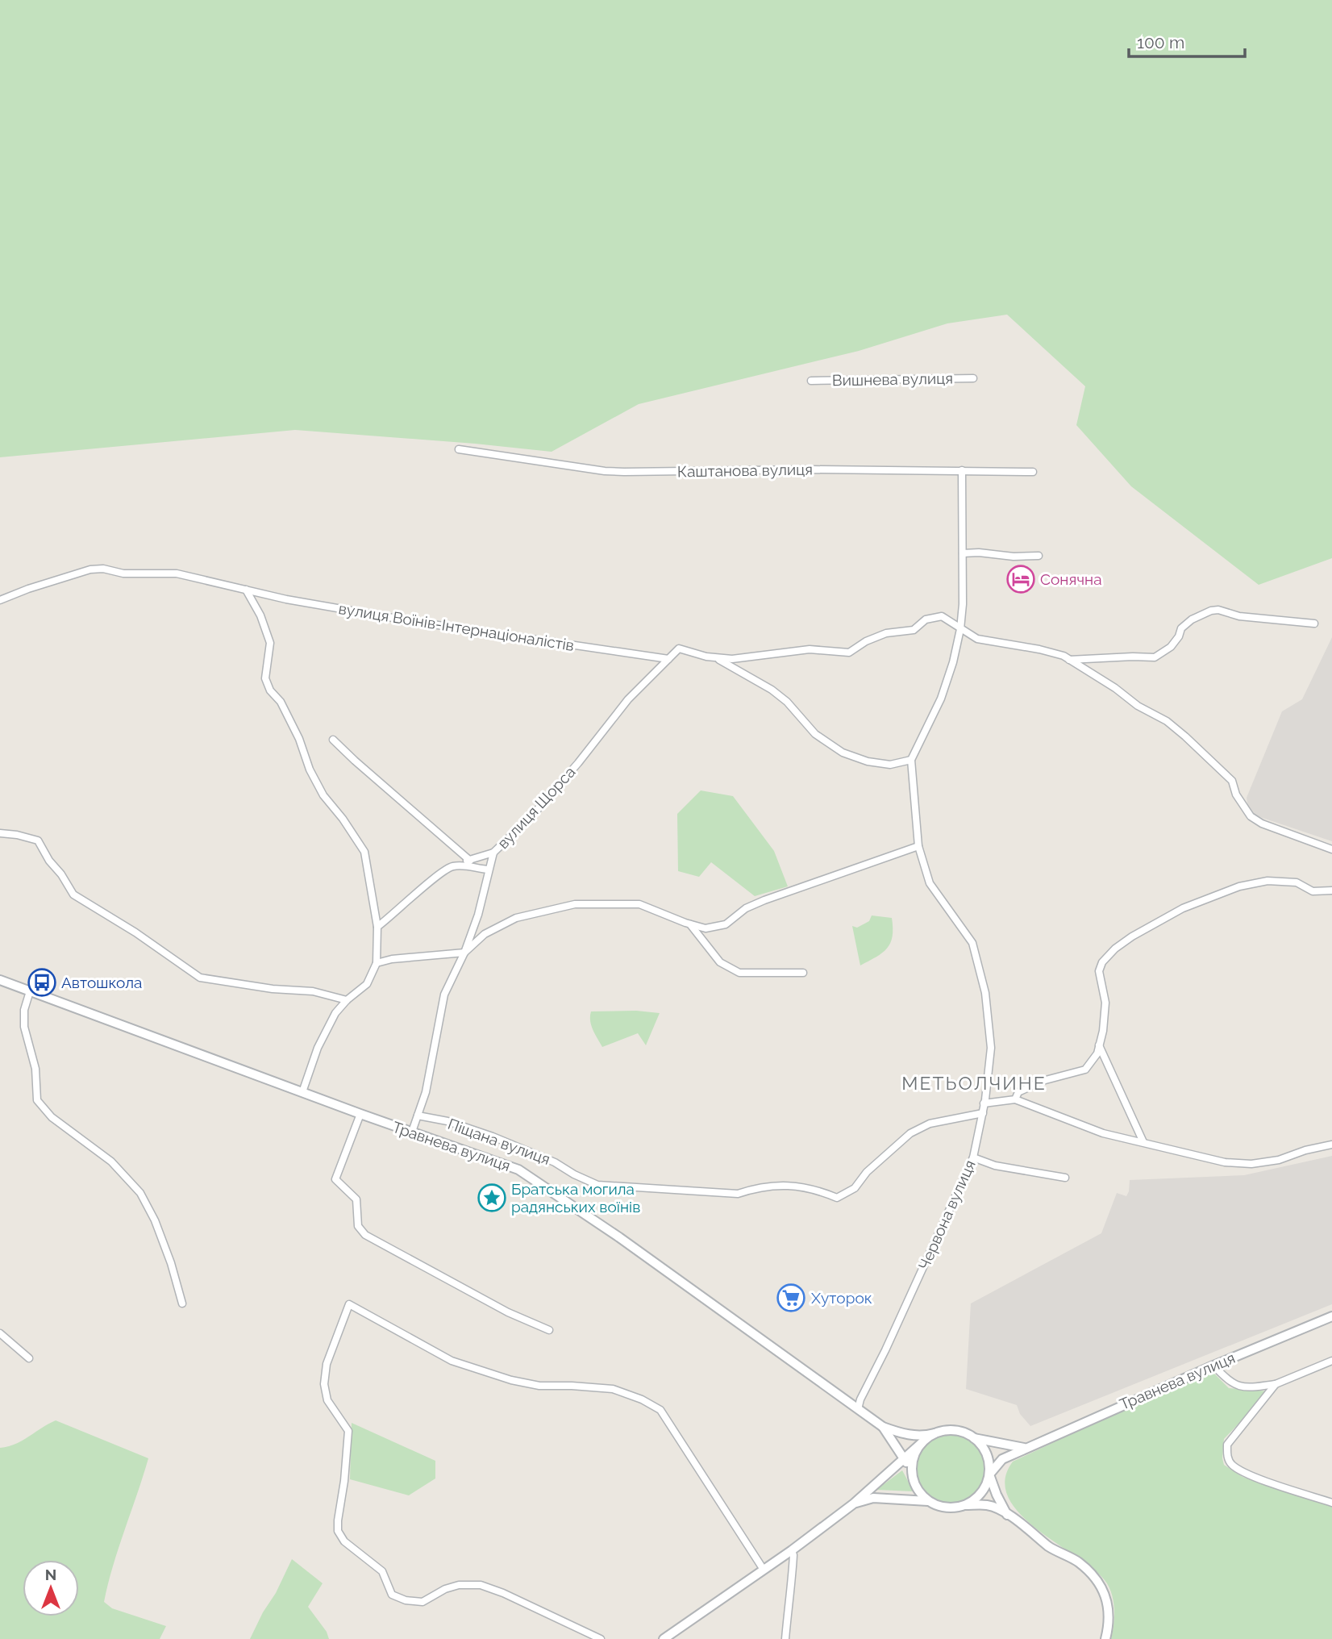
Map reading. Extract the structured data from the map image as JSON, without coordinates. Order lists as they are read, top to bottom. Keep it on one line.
{"streets":{"street":["Вишнева вулиця","Каштанова вулиця","вулиця Воїнів-Інтернаціоналістів","вулиця Щорса","Піщана вулиця","Травнева вулиця","Червона вулиця"]},"crossings":[["вулиця Воїнів-Інтернаціоналістів","вулиця Щорса"],["вулиця Щорса","Піщана вулиця"],["вулиця Щорса","Травнева вулиця"],["вулиця Щорса","Червона вулиця"],["Піщана вулиця","Червона вулиця"],["Травнева вулиця","Червона вулиця"]],"districts":["МЕТЬОЛЧИНЕ"],"places":{"hotel":["Сонячна"],"bus stop":["Автошкола"],"place":["Братська могила радянських воїнів"],"supermarket":["Хуторок"]},"scale_bar":"100 m","north":"top"}
